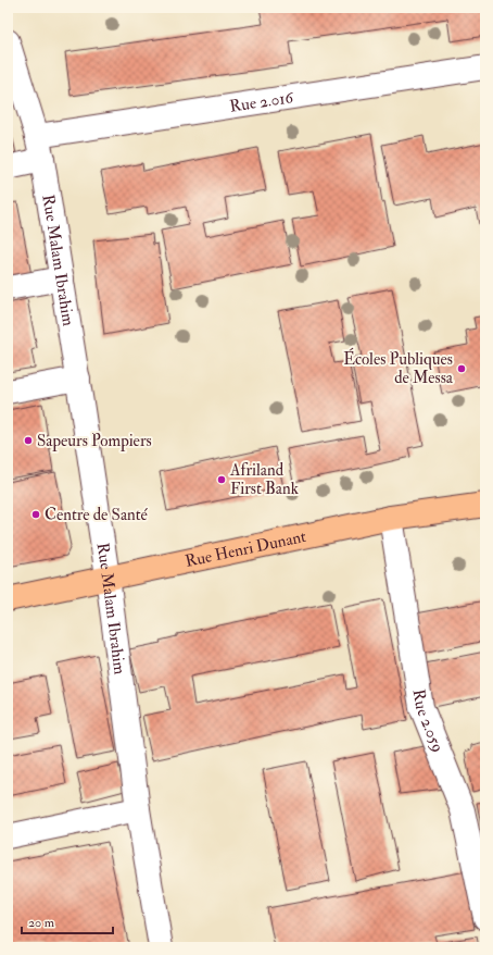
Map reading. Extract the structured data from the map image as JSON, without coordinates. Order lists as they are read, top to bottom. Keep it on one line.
{"streets":{"main road":["Rue Henri Dunant"],"street":["Rue 2.016","Rue Malam Ibrahim","Rue 2.059"]},"crossings":[["Rue 2.016","Rue Malam Ibrahim"],["Rue Malam Ibrahim","Rue Henri Dunant"],["Rue Henri Dunant","Rue 2.059"]],"places":["Écoles Publiques de Messa","Sapeurs Pompiers","Afriland First Bank","Centre de Santé"],"scale_bar":"20 m"}
